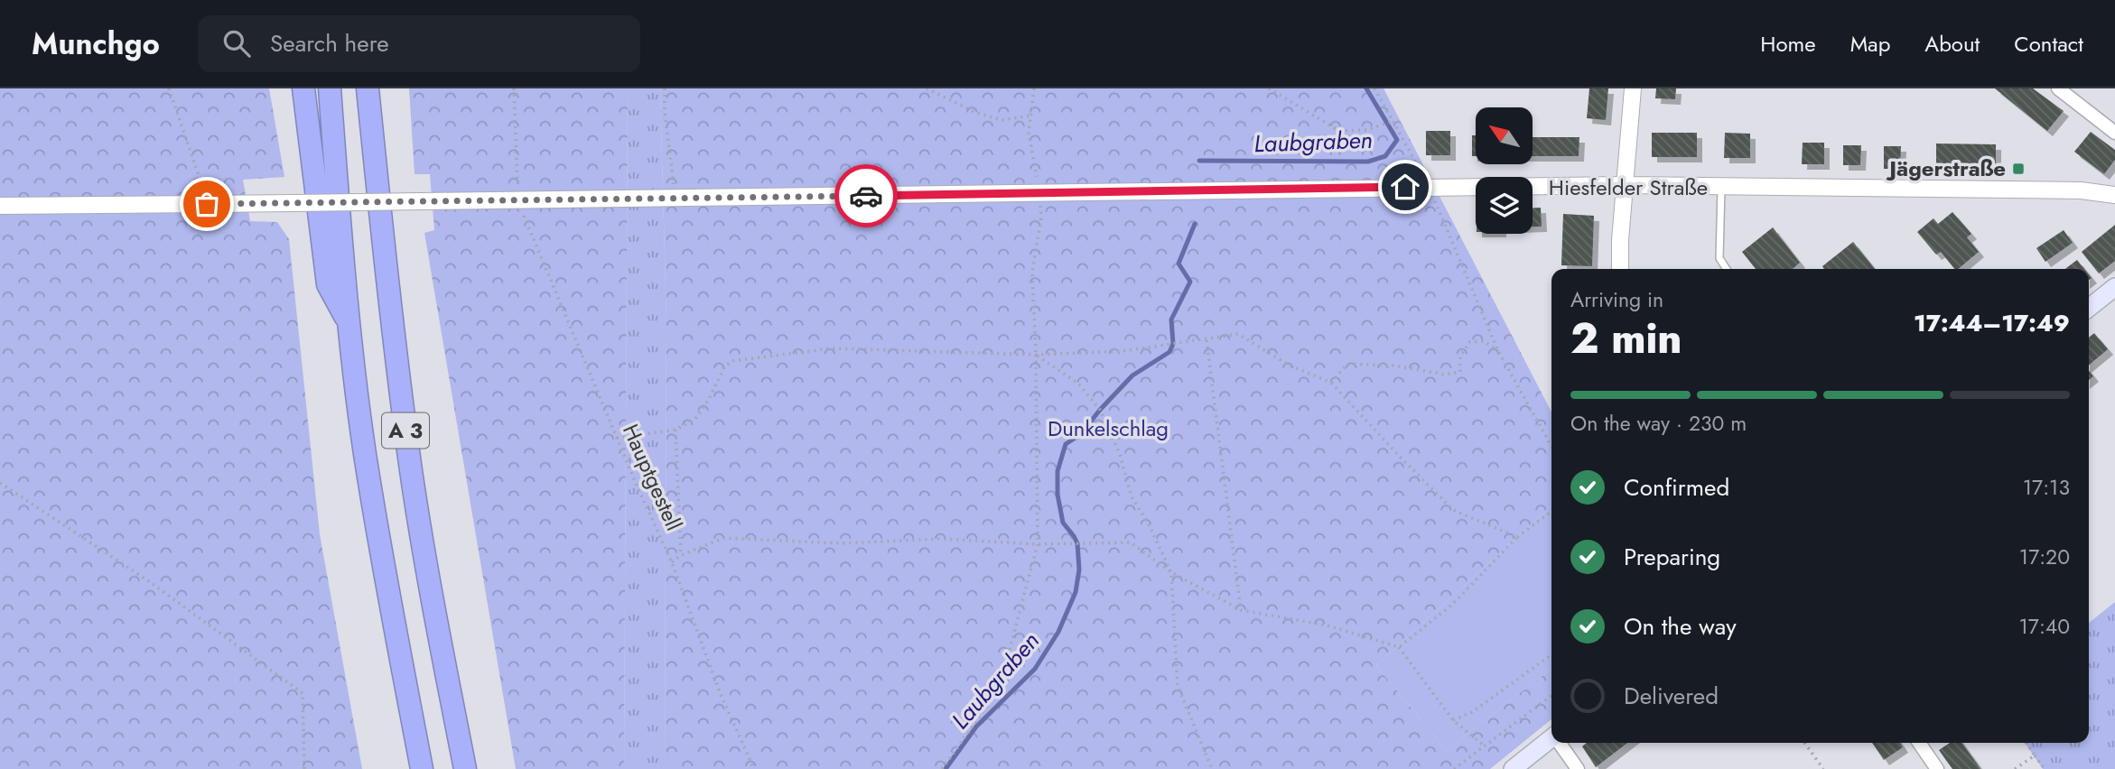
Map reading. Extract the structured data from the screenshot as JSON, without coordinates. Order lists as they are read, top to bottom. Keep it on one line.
{"streets":{"highway":["A 3"],"street":["Hiesfelder Straße"],"path":["Hauptgestell"]},"crossings":[["Hiesfelder Straße","Hauptgestell"]],"water":["Laubgraben"],"parks":["Dunkelschlag"],"places":{"transit":["Jägerstraße"]},"north":"top left","page":{"header":"Munchgo","search":"Search here","nav":["Home","Map","About","Contact"],"heading":["2 min","Arriving in","17:44–17:49"],"bar":"On the way · 230 m","list":[["Confirmed","17:13"],["Preparing","17:20"],["On the way","17:40"],"Delivered"]}}
